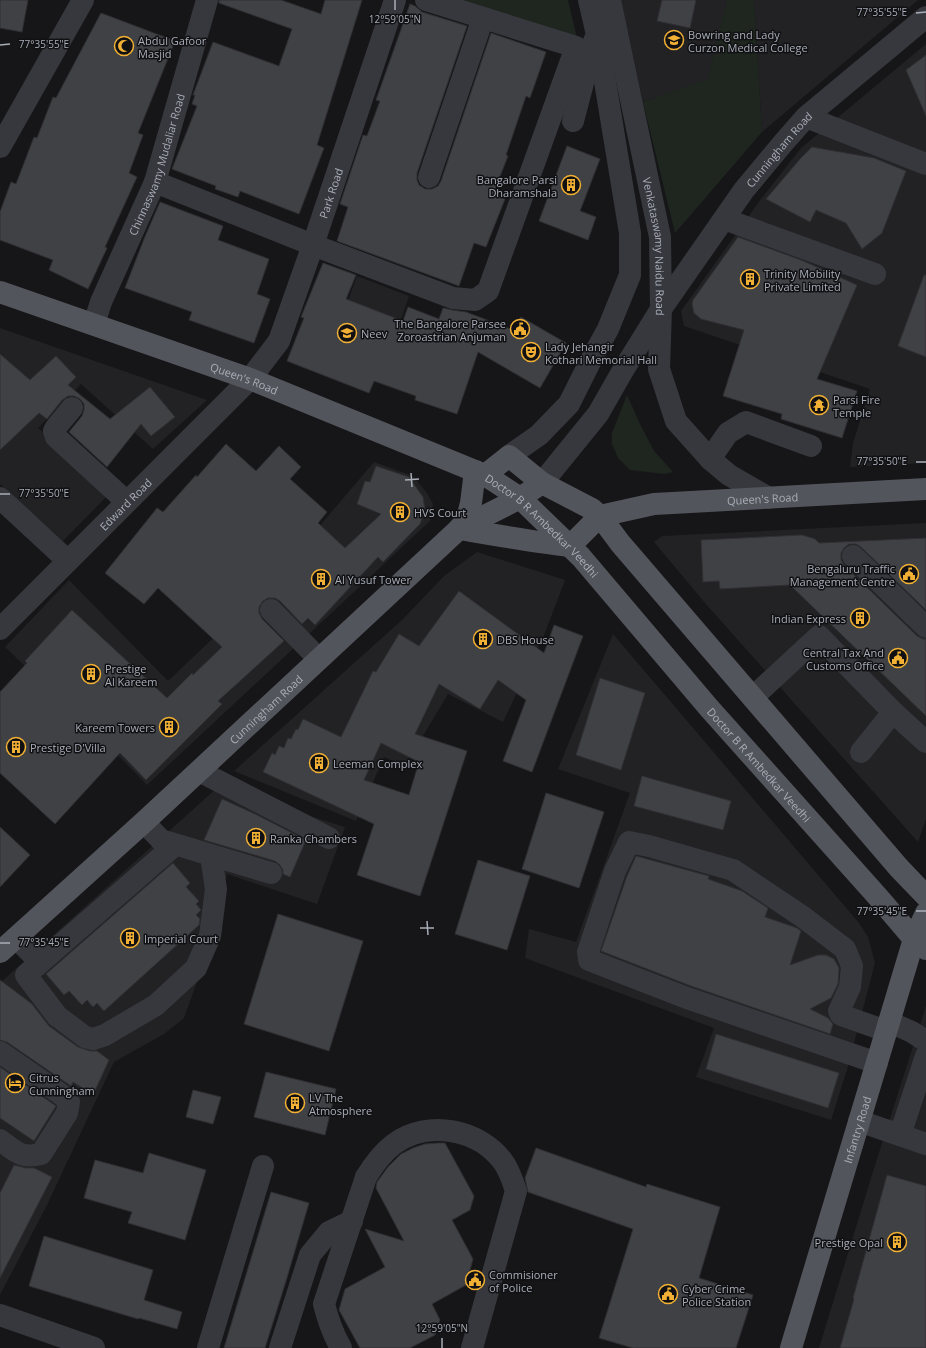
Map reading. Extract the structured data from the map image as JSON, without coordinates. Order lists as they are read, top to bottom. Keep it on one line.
{"streets":{"main road":["Cunningham Road","Queen's Road","Doctor B R Ambedkar Veedhi","Infantry Road"],"street":["Chinnaswamy Mudaliar Road","Park Road","Venkataswamy Naidu Road","Edward Road"]},"crossings":[["Cunningham Road","Venkataswamy Naidu Road"],["Cunningham Road","Doctor B R Ambedkar Veedhi"],["Chinnaswamy Mudaliar Road","Queen's Road"],["Park Road","Queen's Road"],["Park Road","Edward Road"],["Venkataswamy Naidu Road","Doctor B R Ambedkar Veedhi"],["Queen's Road","Edward Road"],["Queen's Road","Doctor B R Ambedkar Veedhi"],["Doctor B R Ambedkar Veedhi","Infantry Road"]],"places":{"school or university":["Bowring and Lady Curzon Medical College","Neev"],"mosque":["Abdul Gafoor Masjid"],"building":["Bangalore Parsi Dharamshala","Trinity Mobility Private Limited","HVS Court","Al Yusuf Tower","Indian Express","DBS House","Prestige Al Kareem","Kareem Towers","Prestige D'Villa","Leeman Complex","Ranka Chambers","Imperial Court","LV The Atmosphere","Prestige Opal"],"public building":["The Bangalore Parsee Zoroastrian Anjuman","Bengaluru Traffic Management Centre","Central Tax And Customs Office","Commisioner of Police","Cyber Crime Police Station"],"theatre":["Lady Jehangir Kothari Memorial Hall"],"temple":["Parsi Fire Temple"],"hotel":["Citrus Cunningham"]},"coordinates":["77°35'55\"E","12°59'05\"N","77°35'50\"E","77°35'45\"E"]}
